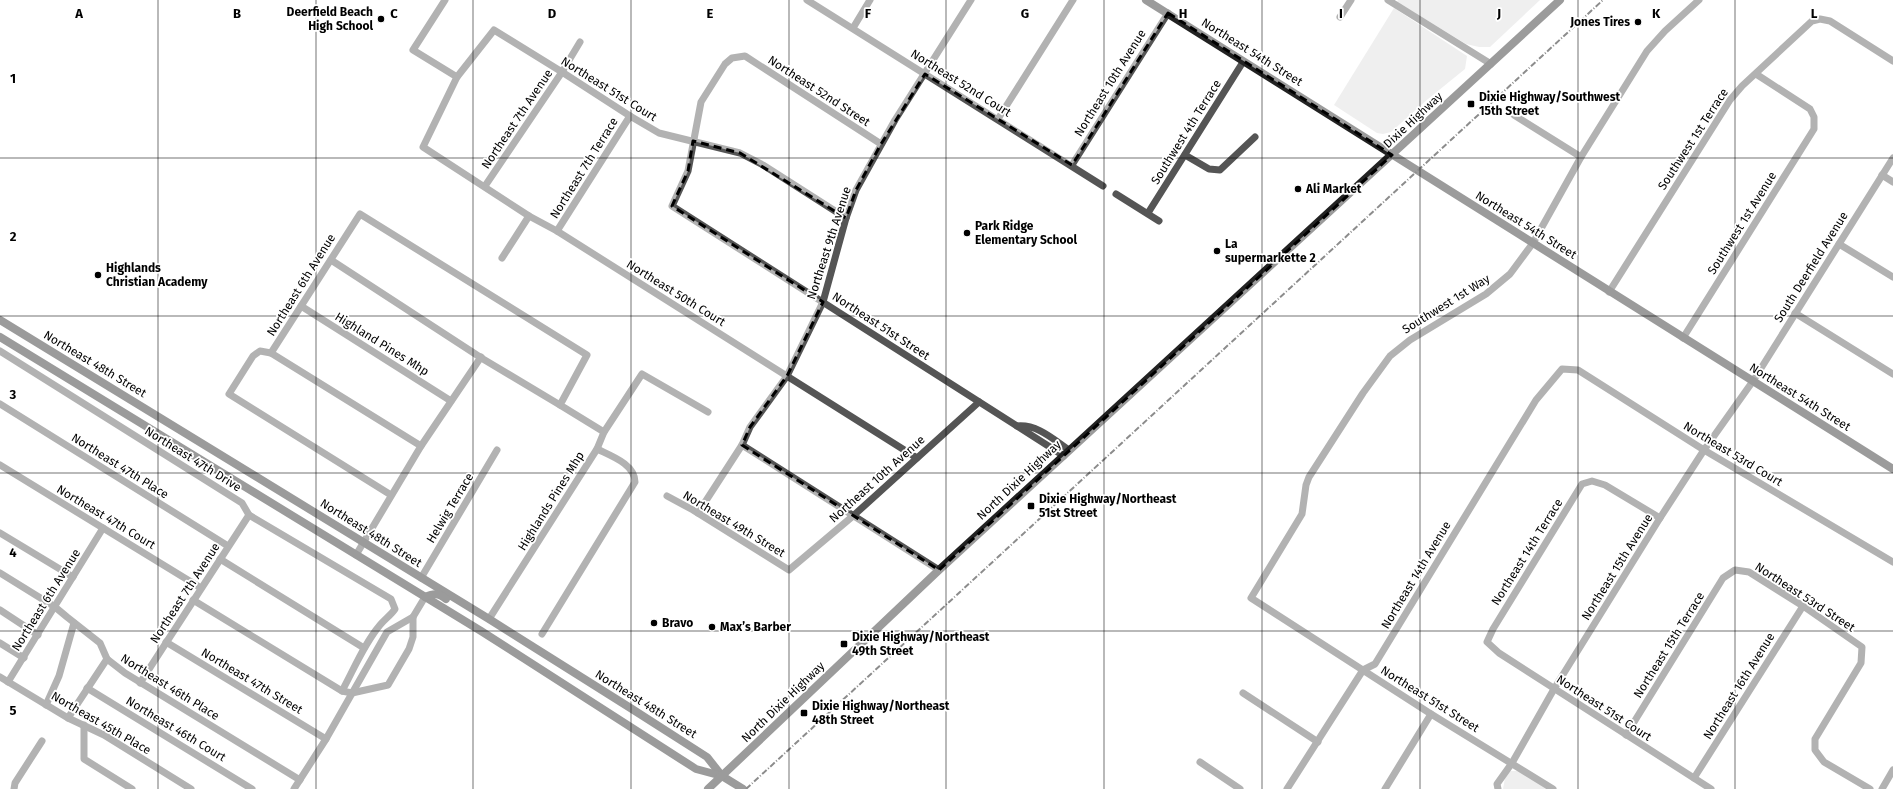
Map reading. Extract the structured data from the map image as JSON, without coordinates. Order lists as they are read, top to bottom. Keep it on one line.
{"streets":{"main road":["Northeast 54th Street","Dixie Highway","Northeast 48th Street","North Dixie Highway"],"street":["Northeast 52nd Court","Northeast 10th Avenue","Northeast 51st Court","Northeast 52nd Street","Northeast 7th Avenue","Southwest 4th Terrace","Southwest 1st Terrace","Northeast 7th Terrace","Southwest 1st Avenue","Northeast 9th Avenue","South Deerfield Avenue","Northeast 6th Avenue","Northeast 50th Court","Southwest 1st Way","Northeast 51st Street","Highland Pines Mhp","Northeast 53rd Court","Northeast 47th Drive","Northeast 47th Place","Highlands Pines Mhp","Helwig Terrace","Northeast 47th Court","Northeast 49th Street","Northeast 14th Terrace","Northeast 15th Avenue","Northeast 14th Avenue","Northeast 53rd Street","Northeast 15th Terrace","Northeast 47th Street","Northeast 16th Avenue","Northeast 46th Place","Northeast 45th Place","Northeast 46th Court"]},"crossings":[["Northeast 54th Street","Northeast 10th Avenue"],["Northeast 54th Street","Dixie Highway"],["Northeast 54th Street","Southwest 4th Terrace"],["Northeast 54th Street","Southwest 1st Terrace"],["Northeast 54th Street","Southwest 1st Avenue"],["Northeast 54th Street","South Deerfield Avenue"],["Northeast 54th Street","Southwest 1st Way"],["Northeast 54th Street","Northeast 15th Avenue"],["Northeast 52nd Court","Northeast 10th Avenue"],["Northeast 52nd Court","Northeast 9th Avenue"],["Northeast 10th Avenue","Northeast 50th Court"],["Northeast 10th Avenue","Northeast 51st Street"],["Northeast 10th Avenue","Northeast 49th Street"],["Northeast 51st Court","Northeast 52nd Street"],["Northeast 51st Court","Northeast 7th Avenue"],["Northeast 51st Court","Northeast 7th Terrace"],["Northeast 51st Court","Northeast 9th Avenue"],["Northeast 51st Court","Northeast 50th Court"],["Northeast 51st Court","Northeast 51st Street"],["Northeast 51st Court","Northeast 14th Terrace"],["Northeast 51st Court","Northeast 15th Avenue"],["Northeast 51st Court","Northeast 15th Terrace"],["Northeast 51st Court","Northeast 16th Avenue"],["Northeast 52nd Street","Northeast 9th Avenue"],["Northeast 52nd Street","Northeast 51st Street"],["Northeast 7th Avenue","Northeast 50th Court"],["Northeast 7th Avenue","Northeast 47th Drive"],["Northeast 7th Avenue","Northeast 47th Place"],["Northeast 7th Avenue","Northeast 47th Court"],["Northeast 7th Avenue","Northeast 47th Street"],["Northeast 7th Avenue","Northeast 46th Place"],["Dixie Highway","North Dixie Highway"],["Southwest 1st Terrace","Southwest 1st Avenue"],["Northeast 7th Terrace","Northeast 50th Court"],["Northeast 9th Avenue","Northeast 50th Court"],["Northeast 9th Avenue","Northeast 51st Street"],["Northeast 9th Avenue","Northeast 49th Street"],["South Deerfield Avenue","Northeast 15th Avenue"],["Northeast 6th Avenue","Highland Pines Mhp"],["Northeast 6th Avenue","Northeast 47th Court"],["Northeast 6th Avenue","Northeast 46th Place"],["Northeast 6th Avenue","Northeast 45th Place"],["Southwest 1st Way","Northeast 51st Street"],["Northeast 51st Street","North Dixie Highway"],["Northeast 51st Street","Northeast 15th Avenue"],["Northeast 51st Street","Northeast 14th Avenue"],["Northeast 48th Street","North Dixie Highway"],["Northeast 48th Street","Highlands Pines Mhp"],["Northeast 48th Street","Helwig Terrace"],["Northeast 53rd Court","Northeast 15th Avenue"],["Northeast 53rd Court","Northeast 14th Avenue"],["Northeast 14th Terrace","Northeast 15th Avenue"],["Northeast 53rd Street","Northeast 15th Terrace"],["Northeast 53rd Street","Northeast 16th Avenue"]],"places":{"other":["Deerfield Beach High School","Jones Tires","Ali Market","Park Ridge Elementary School","La supermarkette 2","Highlands Christian Academy","Bravo","Max’s Barber"],"transit":["Dixie Highway/Southwest 15th Street","Dixie Highway/Northeast 51st Street","Dixie Highway/Northeast 49th Street","Dixie Highway/Northeast 48th Street"]},"grid":{"columns":["A","B","C","D","E","F","G","H","I","J","K","L"],"rows":["1","2","3","4","5"]}}
